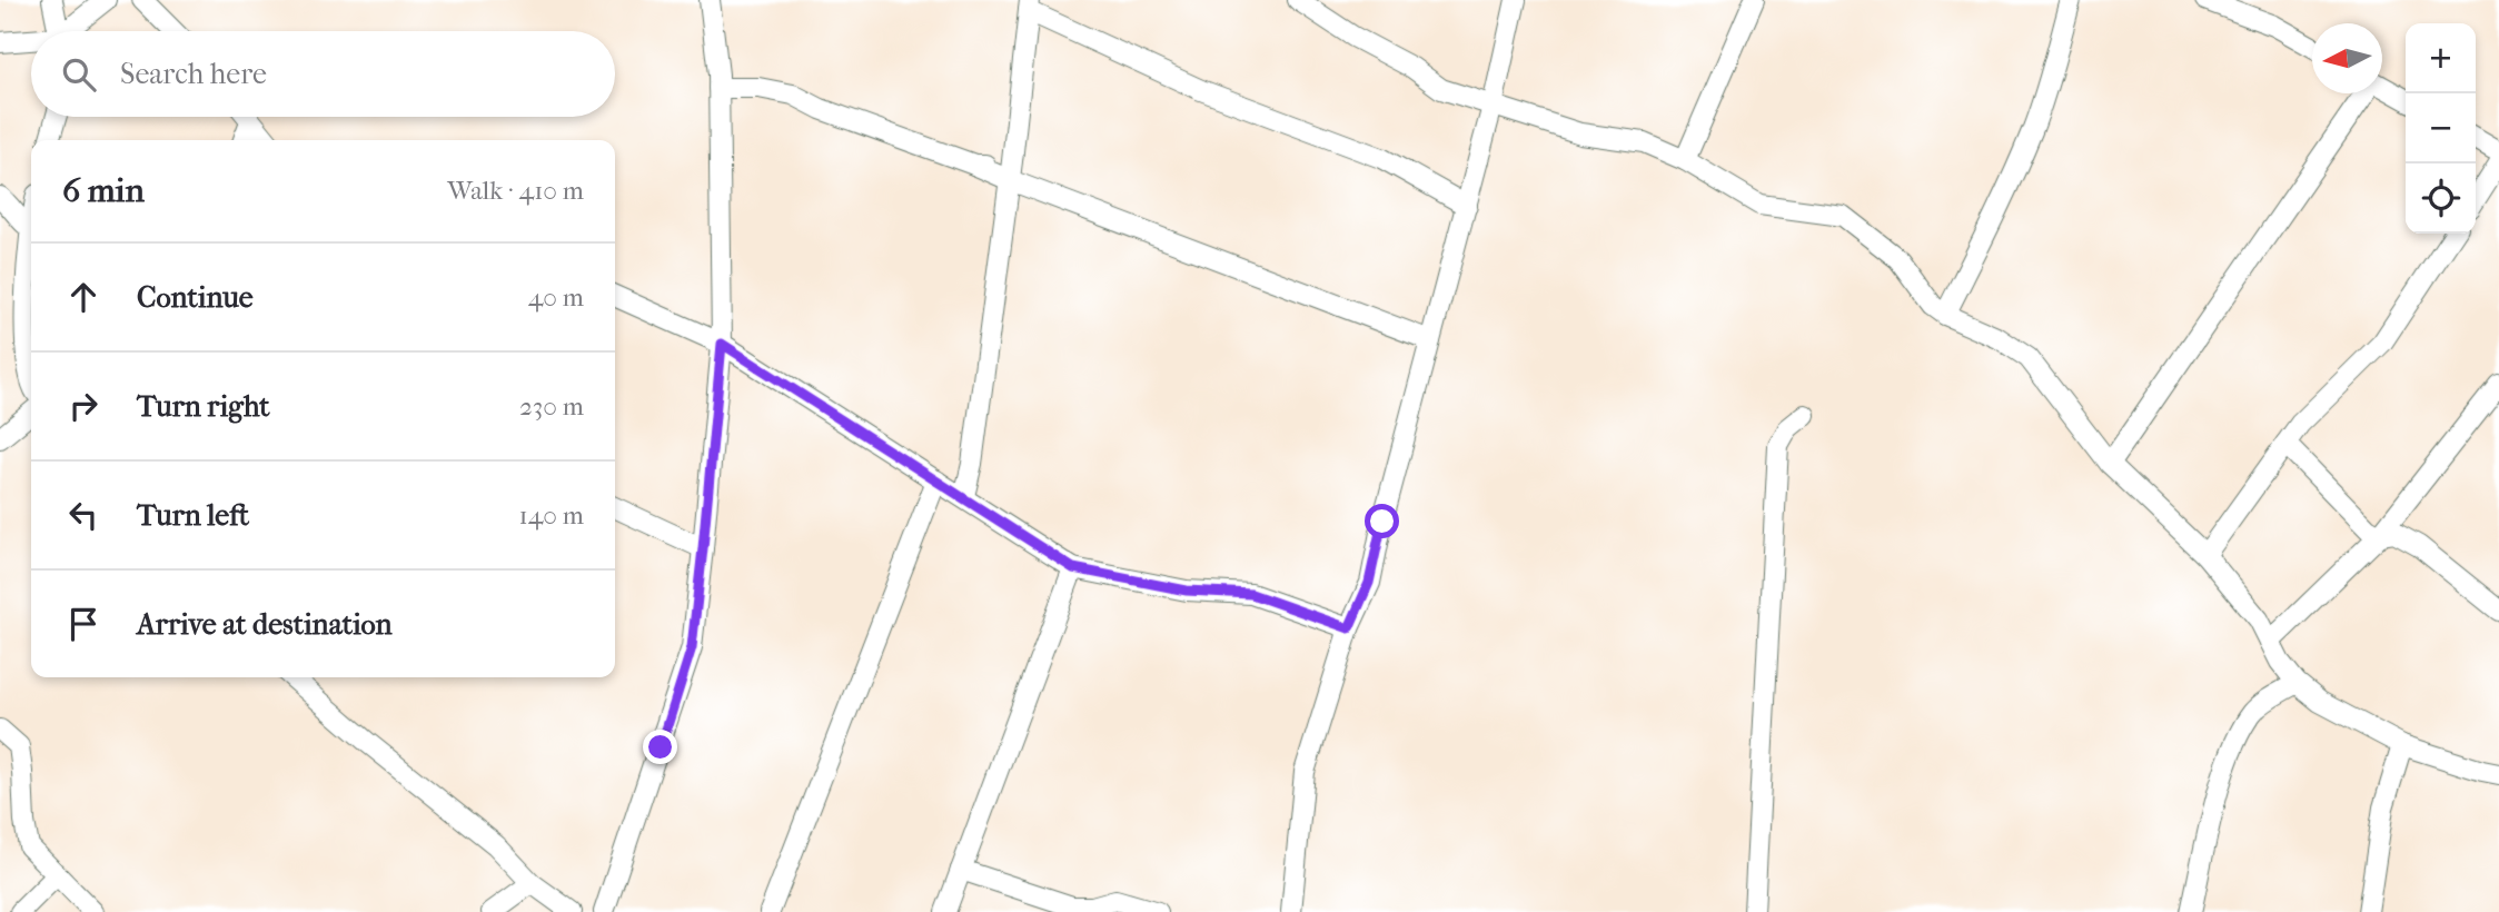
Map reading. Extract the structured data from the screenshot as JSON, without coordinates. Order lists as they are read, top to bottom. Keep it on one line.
{"north":"left","page":{"map_buttons":["+","−"],"search":"Search here","heading":["6 min","Walk · 410 m"],"list":[["Continue","40 m"],["Turn right","230 m"],["Turn left","140 m"],"Arrive at destination"]}}
